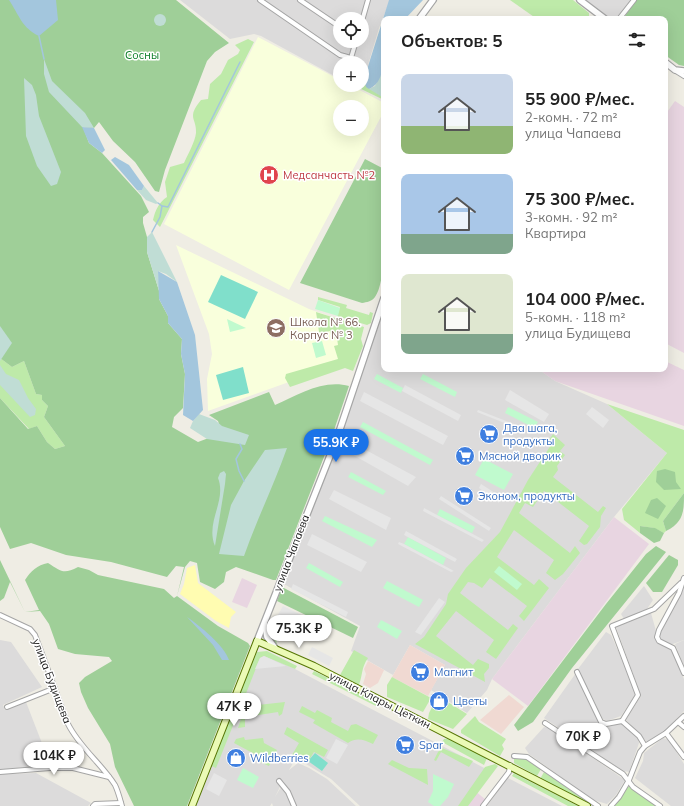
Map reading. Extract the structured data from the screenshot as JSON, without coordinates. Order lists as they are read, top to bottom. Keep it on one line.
{"streets":{"main road":["улица Чапаева","улица Клары Цеткин"],"street":["улица Будищева"]},"crossings":[["улица Чапаева","улица Клары Цеткин"]],"parks":["Сосны"],"places":{"hospital":["Медсанчасть №2"],"school or university":["Школа № 66. Корпус № 3"],"supermarket":["Два шага, продукты","Мясной дворик","Эконом, продукты","Магнит","Spar"],"shop":["Цветы","Wildberries"]},"page":{"map_buttons":["+","−"],"heading":"Объектов: 5","list":[{"name":"55 900 ₽/мес.","note":"2-комн. · 72 m² · улица Чапаева"},{"name":"75 300 ₽/мес.","note":"3-комн. · 92 m² · Квартира"},{"name":"104 000 ₽/мес.","note":"5-комн. · 118 m² · улица Будищева"}],"price":["55.9K ₽","75.3K ₽","47K ₽","70K ₽","104K ₽"]}}
